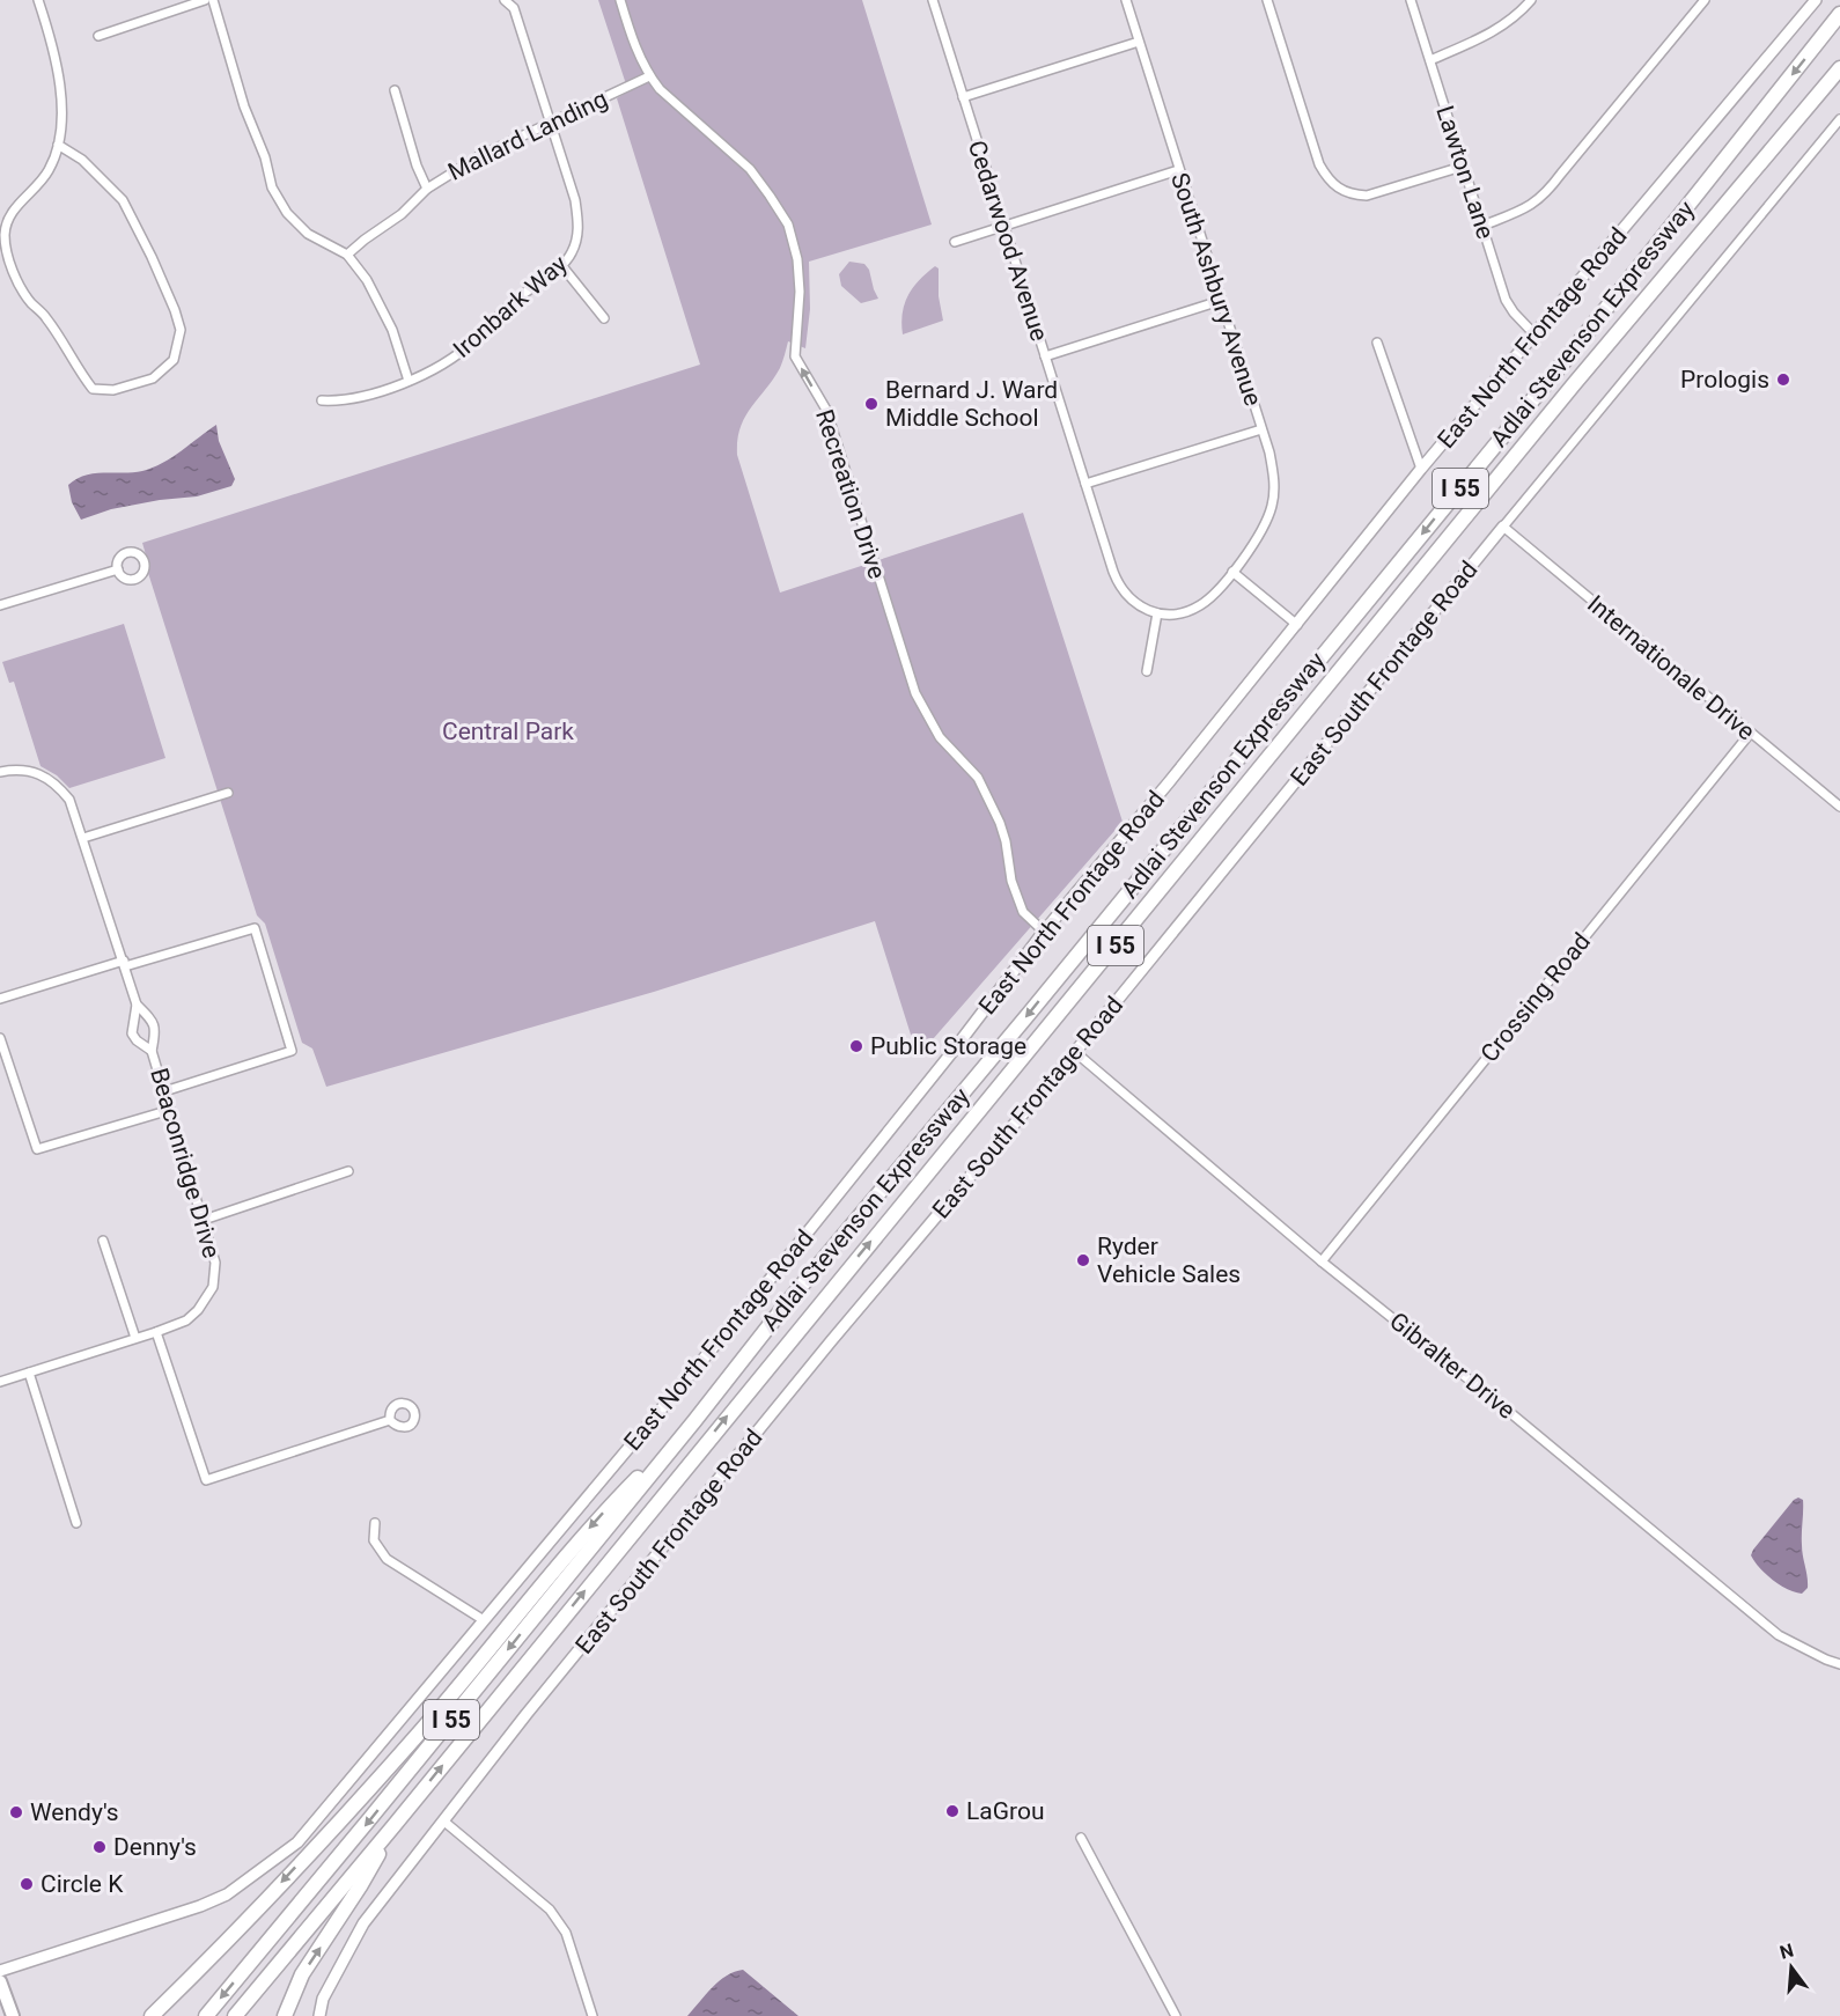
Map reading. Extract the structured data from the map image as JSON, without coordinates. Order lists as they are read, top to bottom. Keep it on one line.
{"streets":{"highway":["Adlai Stevenson Expressway","I 55"],"street":["Mallard Landing","Lawton Lane","Cedarwood Avenue","South Ashbury Avenue","Ironbark Way","East North Frontage Road","Recreation Drive","Internationale Drive","East South Frontage Road","Crossing Road","Beaconridge Drive","Gibralter Drive"]},"crossings":[["Mallard Landing","Ironbark Way"],["Mallard Landing","Recreation Drive"],["Lawton Lane","East North Frontage Road"],["East North Frontage Road","Recreation Drive"],["Internationale Drive","East South Frontage Road"],["Internationale Drive","Crossing Road"],["East South Frontage Road","Gibralter Drive"],["Crossing Road","Gibralter Drive"]],"one_way":["Recreation Drive"],"parks":["Central Park"],"places":["Prologis","Bernard J. Ward Middle School","Public Storage","Ryder Vehicle Sales","LaGrou","Wendy's","Denny's","Circle K"],"north":"top"}
